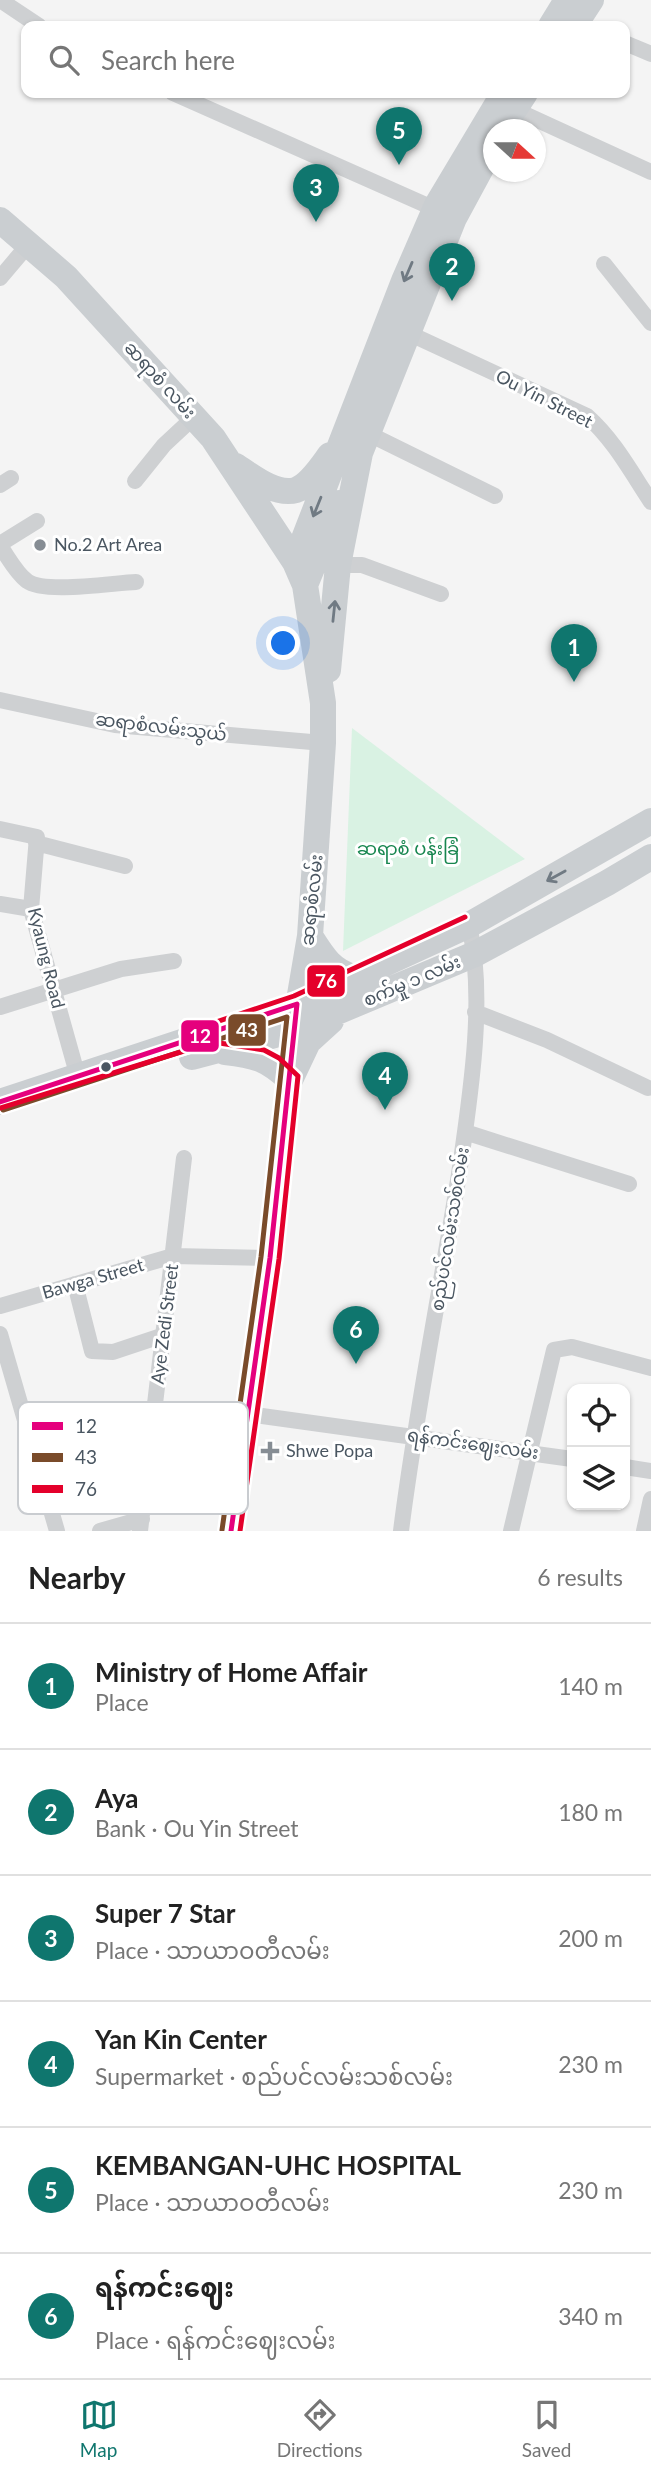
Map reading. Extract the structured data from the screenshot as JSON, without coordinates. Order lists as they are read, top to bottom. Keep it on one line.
{"streets":{"main road":["ဆရာစံ လမ်း","ဆရာစံလမ်း","စက်မှု ၁ လမ်း"],"street":["Ou Yin Street","ဆရာစံလမ်းသွယ်","Kyaung Road","စည်ပင်လမ်းသစ်လမ်း","Bawga Street","Aye Zedi Street","ရန်ကင်းဈေးလမ်း"]},"crossings":[["ဆရာစံ လမ်း","ဆရာစံလမ်း"],["ဆရာစံလမ်းသွယ်","ဆရာစံလမ်း"],["ဆရာစံလမ်း","စက်မှု ၁ လမ်း"],["ဆရာစံလမ်း","Bawga Street"],["ဆရာစံလမ်း","ရန်ကင်းဈေးလမ်း"],["စက်မှု ၁ လမ်း","စည်ပင်လမ်းသစ်လမ်း"],["စည်ပင်လမ်းသစ်လမ်း","ရန်ကင်းဈေးလမ်း"],["Bawga Street","Aye Zedi Street"]],"parks":["ဆရာစံ ပန်းခြံ"],"places":{"other":["No.2 Art Area"],"health":["Shwe Popa"]},"lines":["transit line 76","transit line 12","transit line 43"],"legend":["12","43","76"],"north":"right","page":{"search":"Search here","pins":["5","3","2","1","4","6"],"heading":["Nearby","6 results"],"list":[{"mark":"1","name":"Ministry of Home Affair","note":"Place","value":"140 m"},{"mark":"2","name":"Aya","note":"Bank · Ou Yin Street","value":"180 m"},{"mark":"3","name":"Super 7 Star","note":"Place · သာယာဝတီလမ်း","value":"200 m"},{"mark":"4","name":"Yan Kin Center","note":"Supermarket · စည်ပင်လမ်းသစ်လမ်း","value":"230 m"},{"mark":"5","name":"KEMBANGAN-UHC HOSPITAL","note":"Place · သာယာဝတီလမ်း","value":"230 m"},{"mark":"6","name":"ရန်ကင်းဈေး","note":"Place · ရန်ကင်းဈေးလမ်း","value":"340 m"}],"nav":["Map","Directions","Saved"]}}
